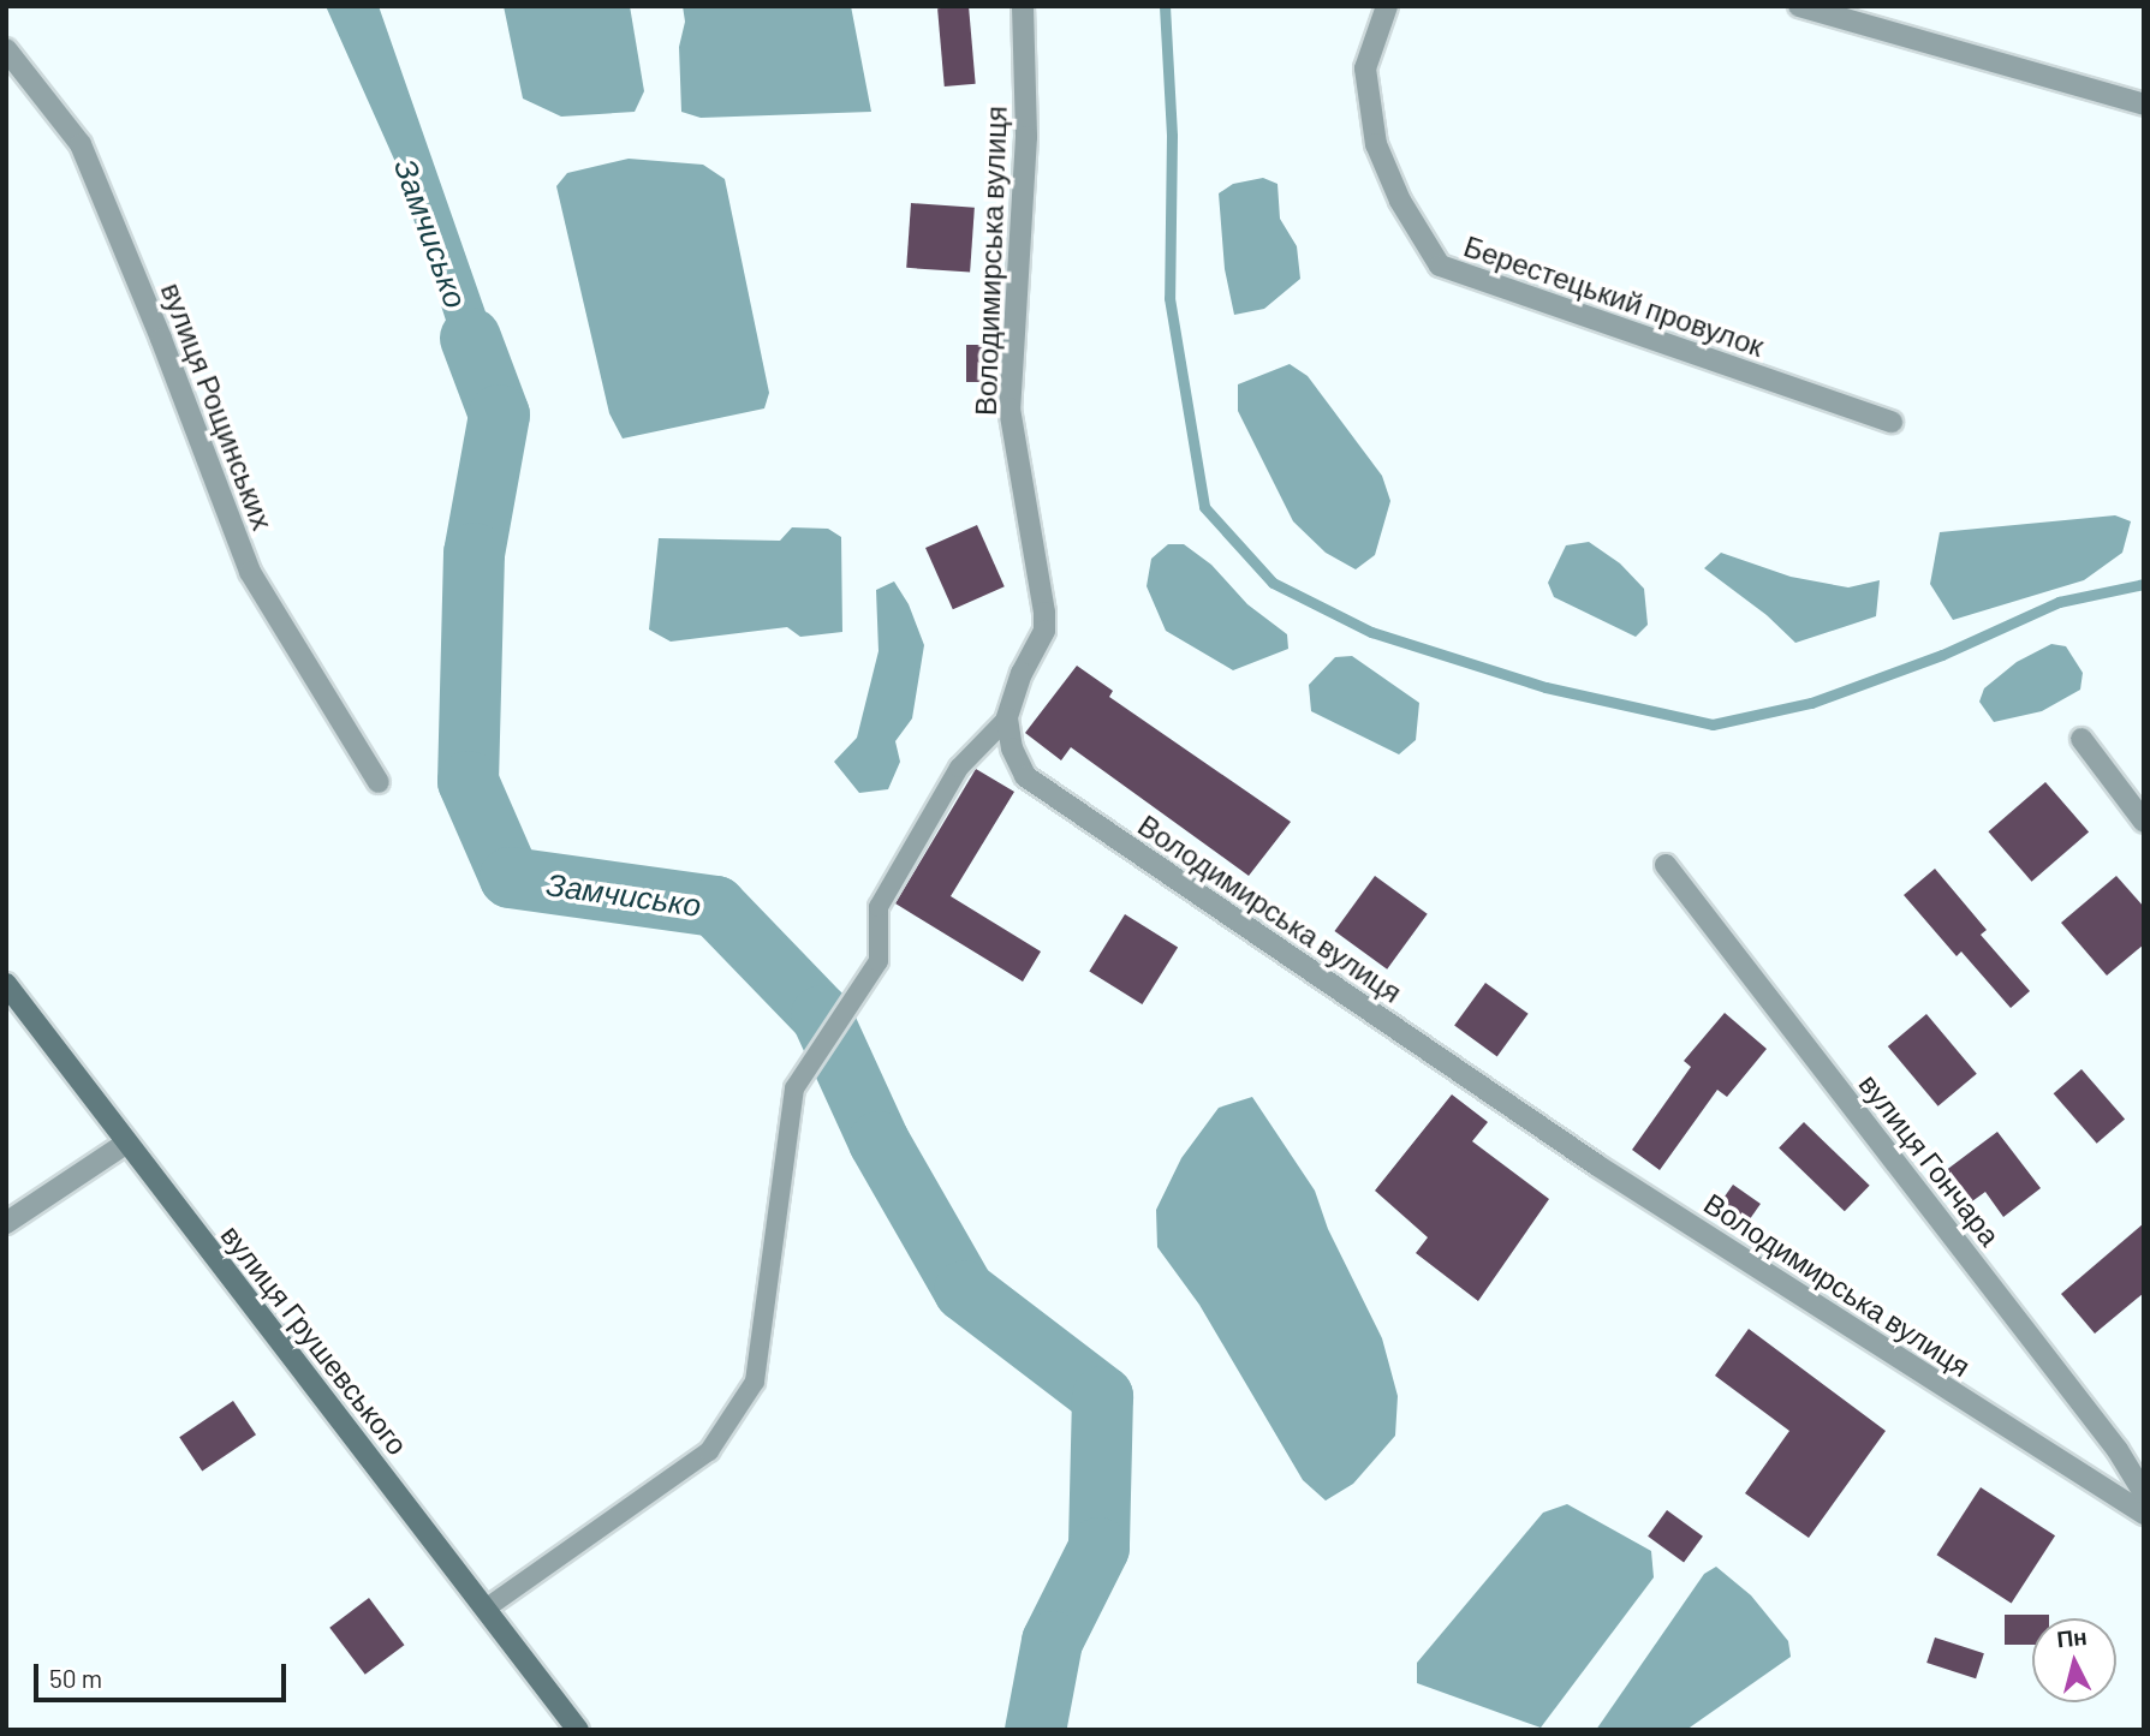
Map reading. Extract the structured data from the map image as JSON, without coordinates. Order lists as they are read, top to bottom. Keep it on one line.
{"streets":{"street":["Володимирська вулиця","Берестецький провулок","вулиця Рощинських","вулиця Гончара","вулиця Грушевського"]},"water":["Замчисько"],"scale_bar":"50 m","north":"top"}
